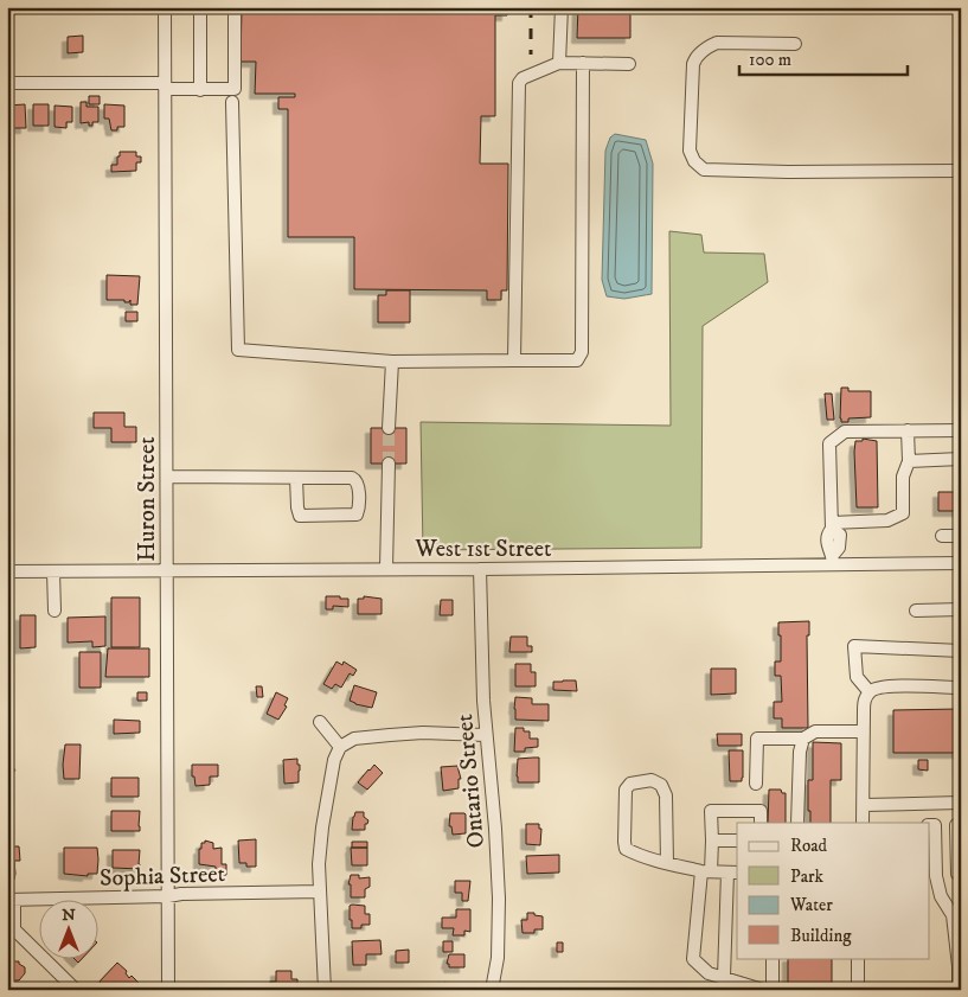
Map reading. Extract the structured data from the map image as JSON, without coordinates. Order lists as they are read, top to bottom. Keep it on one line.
{"streets":{"street":["Huron Street","West 1st Street","Ontario Street","Sophia Street"]},"crossings":[["Huron Street","West 1st Street"],["Huron Street","Sophia Street"],["West 1st Street","Ontario Street"]],"legend":["Road","Park","Water","Building"],"scale_bar":"100 m","north":"top"}
